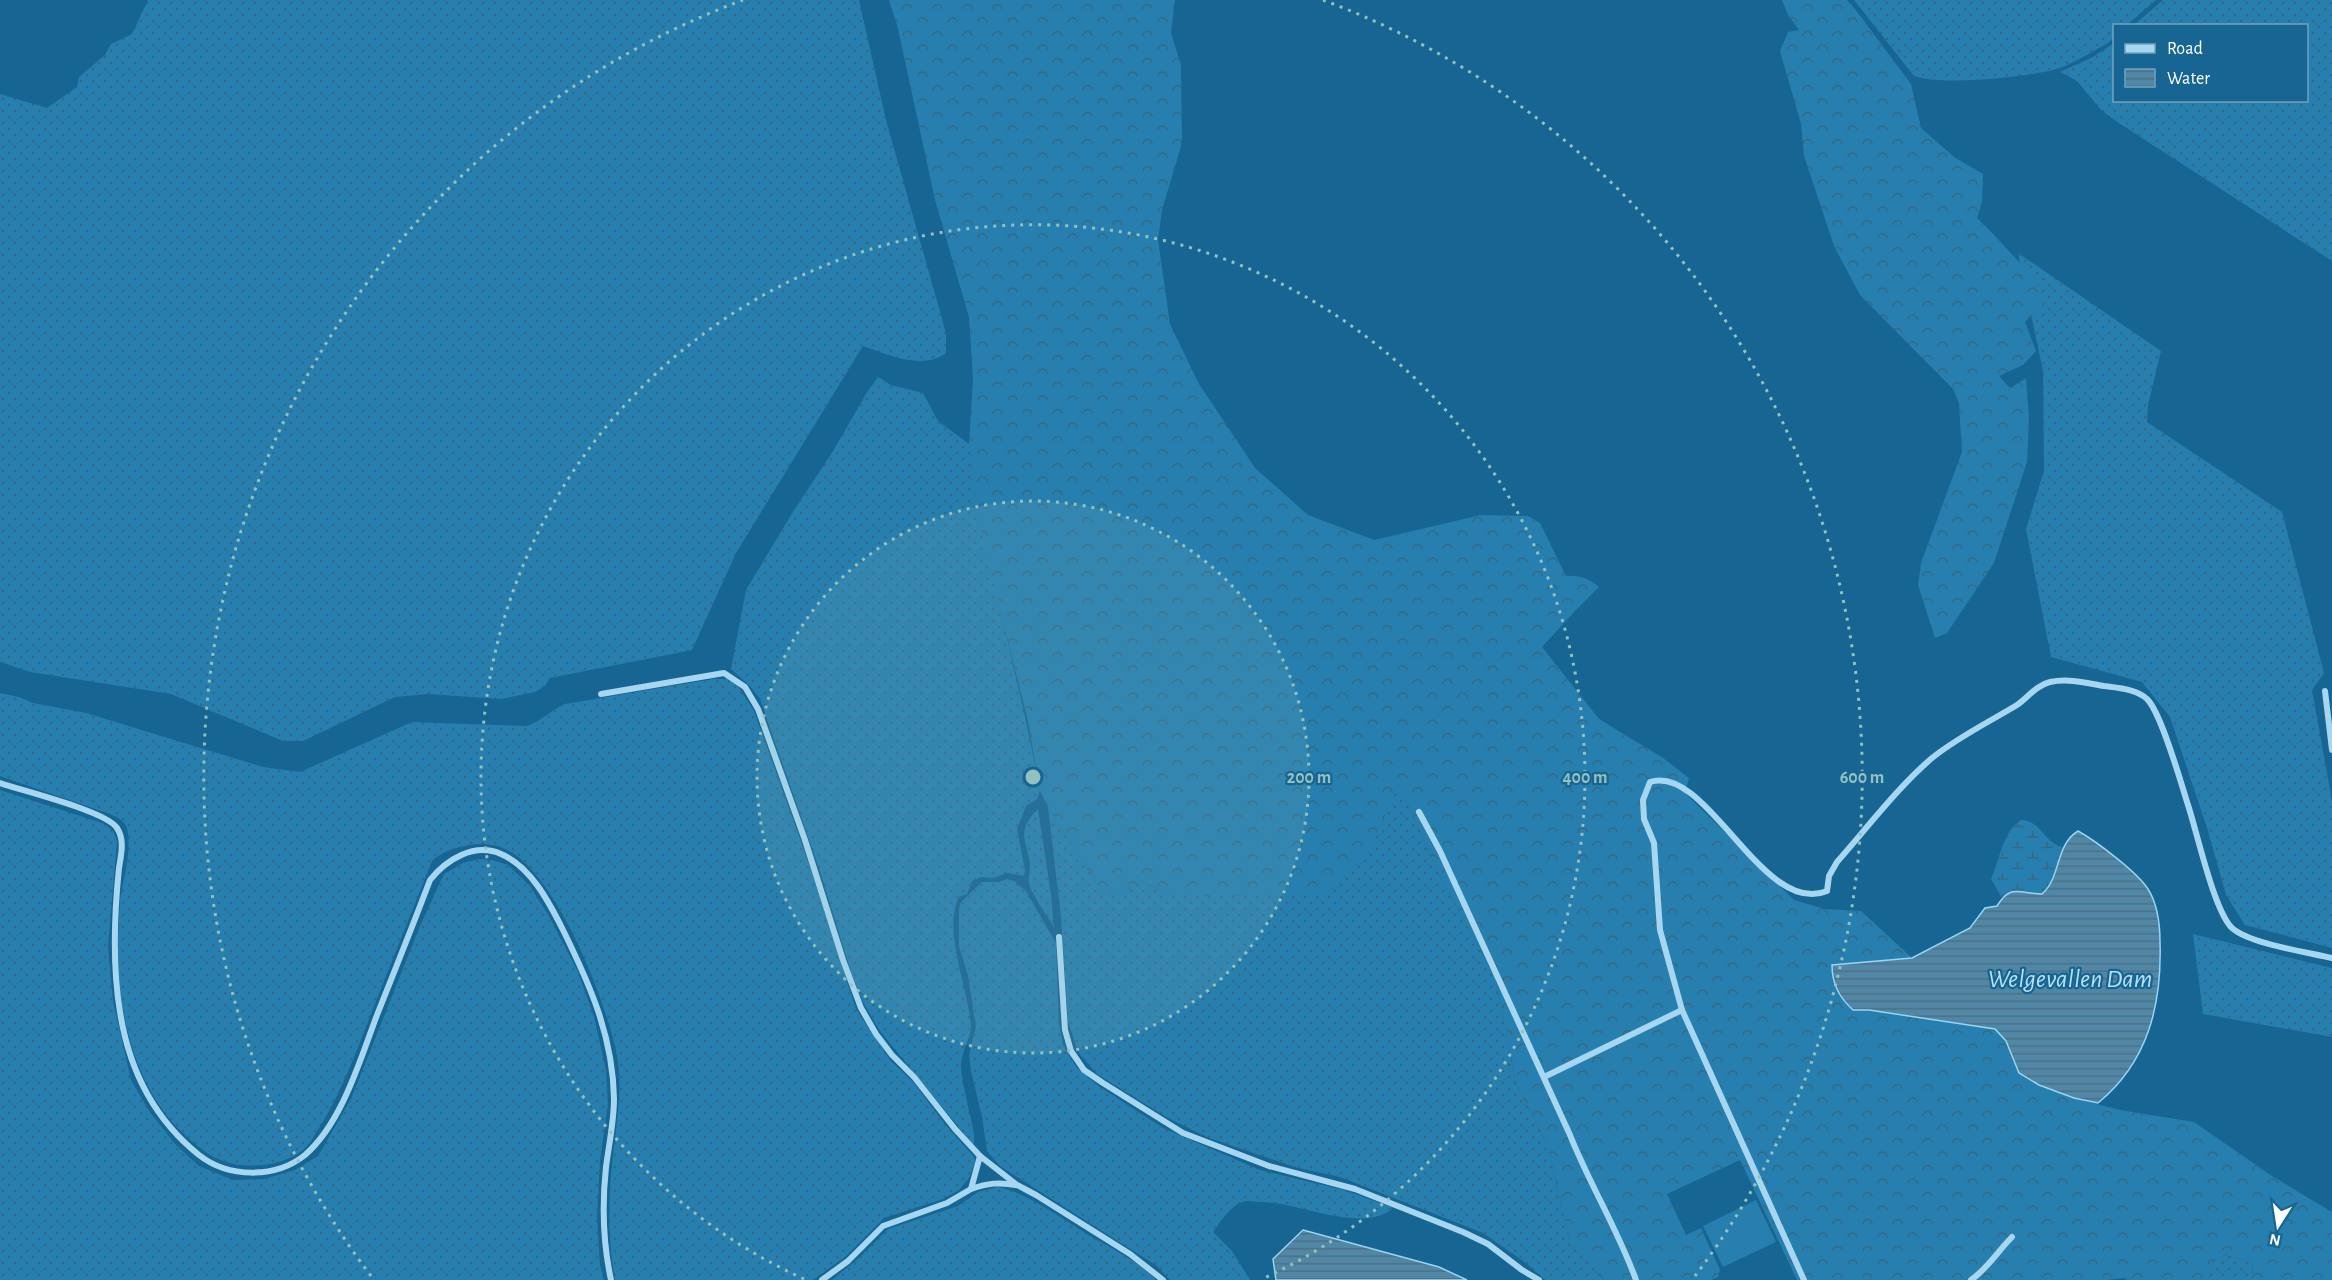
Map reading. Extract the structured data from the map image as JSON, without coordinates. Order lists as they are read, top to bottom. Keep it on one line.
{"water":["Welgevallen Dam"],"legend":["Road","Water"],"north":"bottom","rings":["200 m","400 m","600 m"]}
